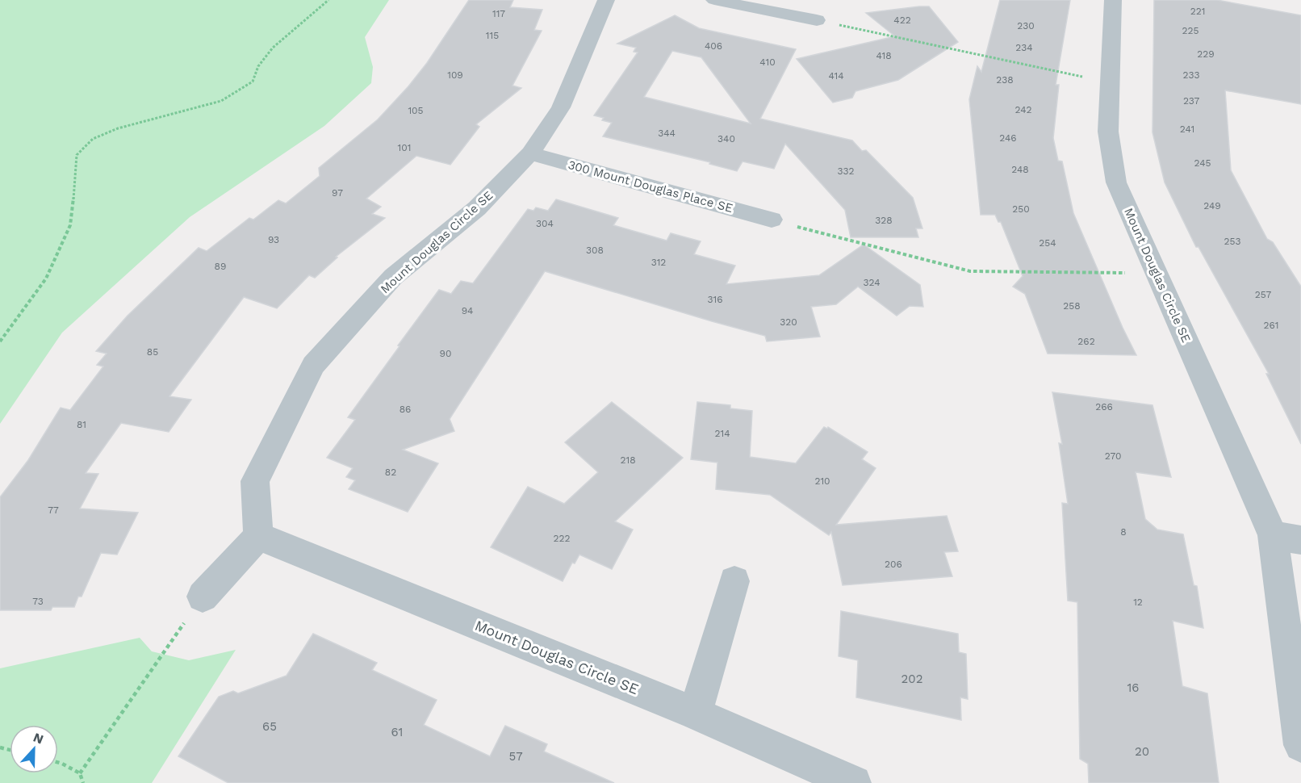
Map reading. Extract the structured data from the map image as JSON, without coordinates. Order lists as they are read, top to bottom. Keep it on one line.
{"streets":{"street":["300 Mount Douglas Place SE","Mount Douglas Circle SE"]},"crossings":[["300 Mount Douglas Place SE","Mount Douglas Circle SE"]],"house_numbers":["221","117","422","230","225","115","406","234","229","418","410","109","233","414","238","237","242","105","241","344","246","340","101","245","248","332","97","249","250","328","304","93","253","254","308","312","89","324","257","316","258","94","320","261","262","85","90","266","86","81","214","270","218","82","210","77","8","222","206","73","12","202","16","65","61","20","57"],"north":"top"}
